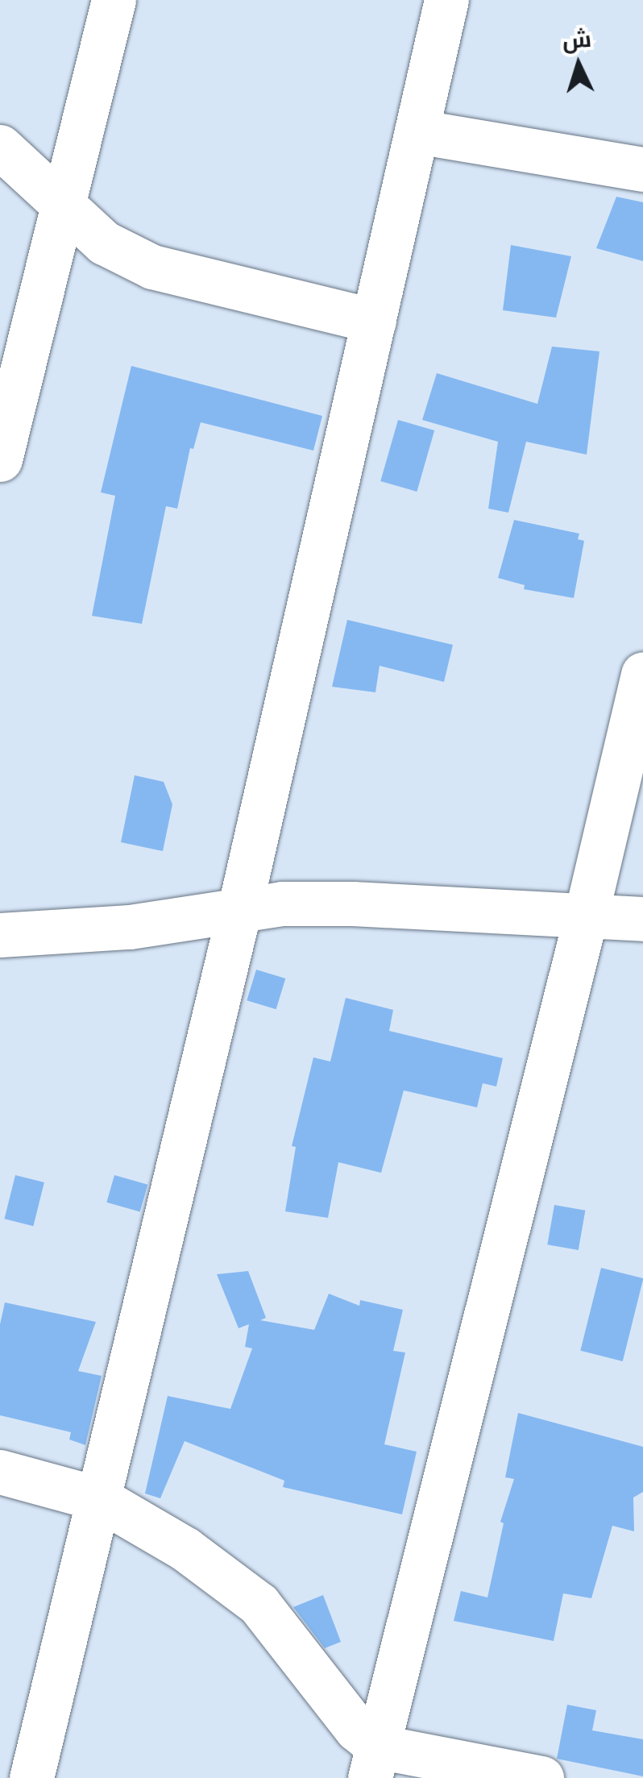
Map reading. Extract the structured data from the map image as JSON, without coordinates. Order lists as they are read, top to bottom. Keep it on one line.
{"north":"top"}
